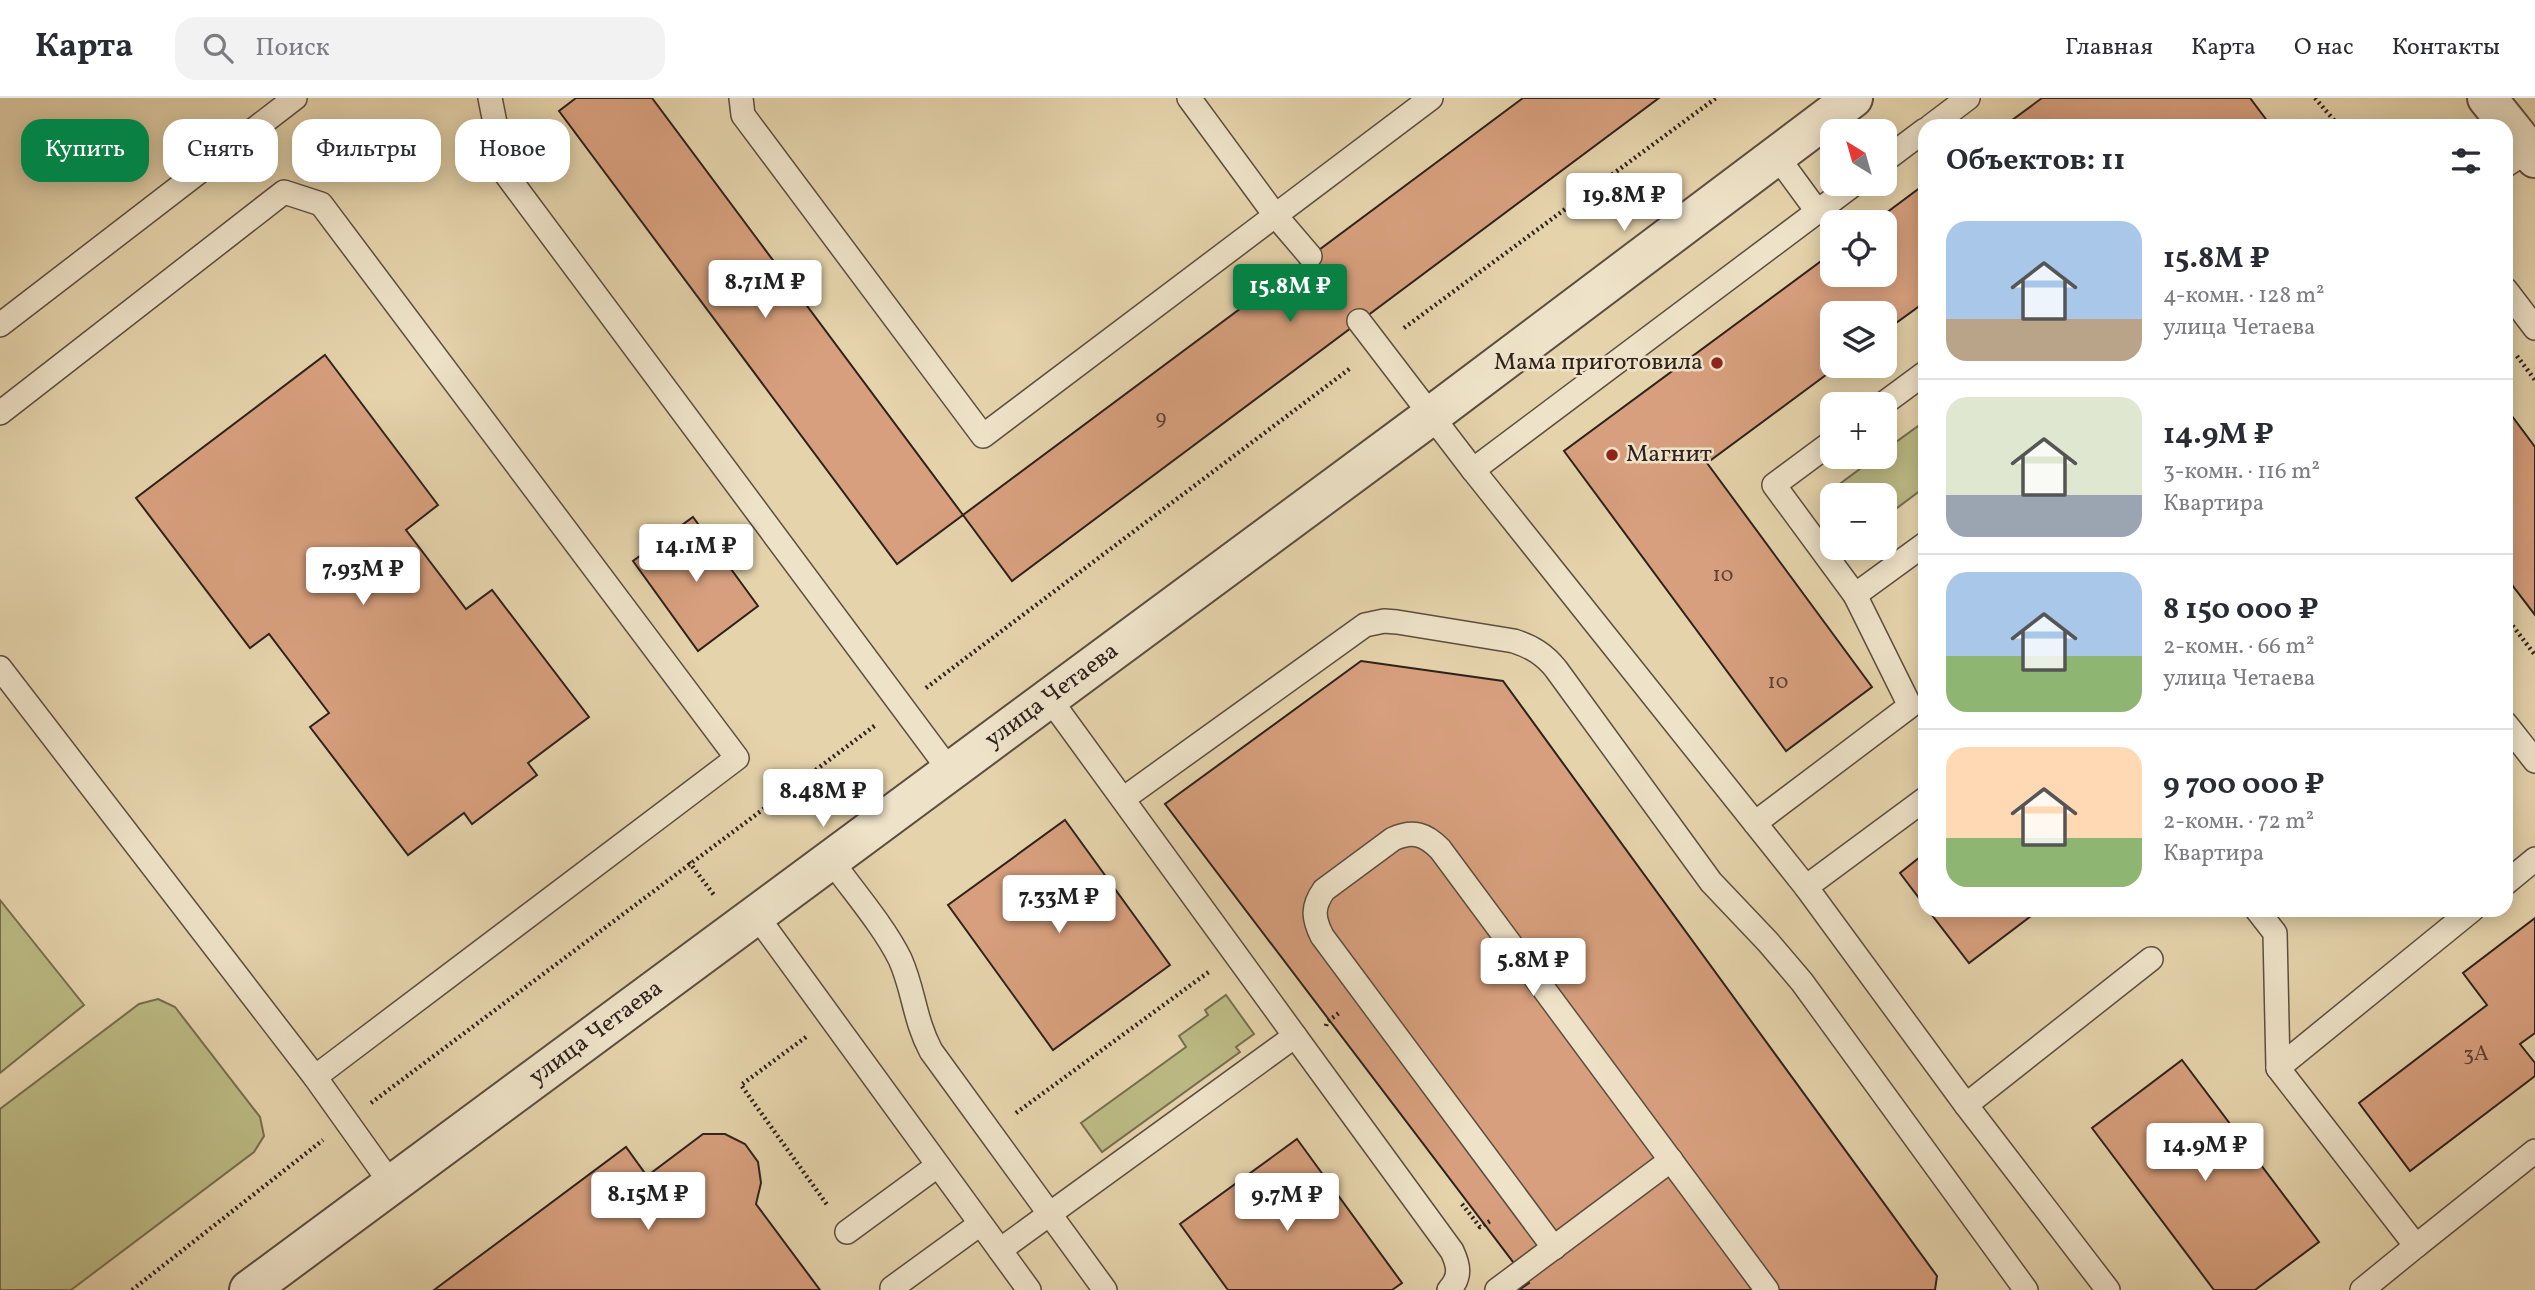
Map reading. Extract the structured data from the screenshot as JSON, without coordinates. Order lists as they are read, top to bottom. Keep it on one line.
{"streets":{"street":["улица Четаева"]},"places":["Мама приготовила","Магнит"],"house_numbers":["9","10","10","3А"],"north":"top left","page":{"header":"Карта","search":"Поиск","nav":["Главная","Карта","О нас","Контакты"],"map_buttons":["+","−"],"chip":["Купить","Снять","Фильтры","Новое"],"heading":"Объектов: 11","price":["19.8M ₽","8.71M ₽","15.8M ₽","14.1M ₽","7.93M ₽","8.48M ₽","7.33M ₽","5.8M ₽","14.9M ₽","8.15M ₽","9.7M ₽"],"list":[{"name":"15.8M ₽","note":"4-комн. · 128 m² · улица Четаева"},{"name":"14.9M ₽","note":"3-комн. · 116 m² · Квартира"},{"name":"8 150 000 ₽","note":"2-комн. · 66 m² · улица Четаева"},{"name":"9 700 000 ₽","note":"2-комн. · 72 m² · Квартира"}]}}
